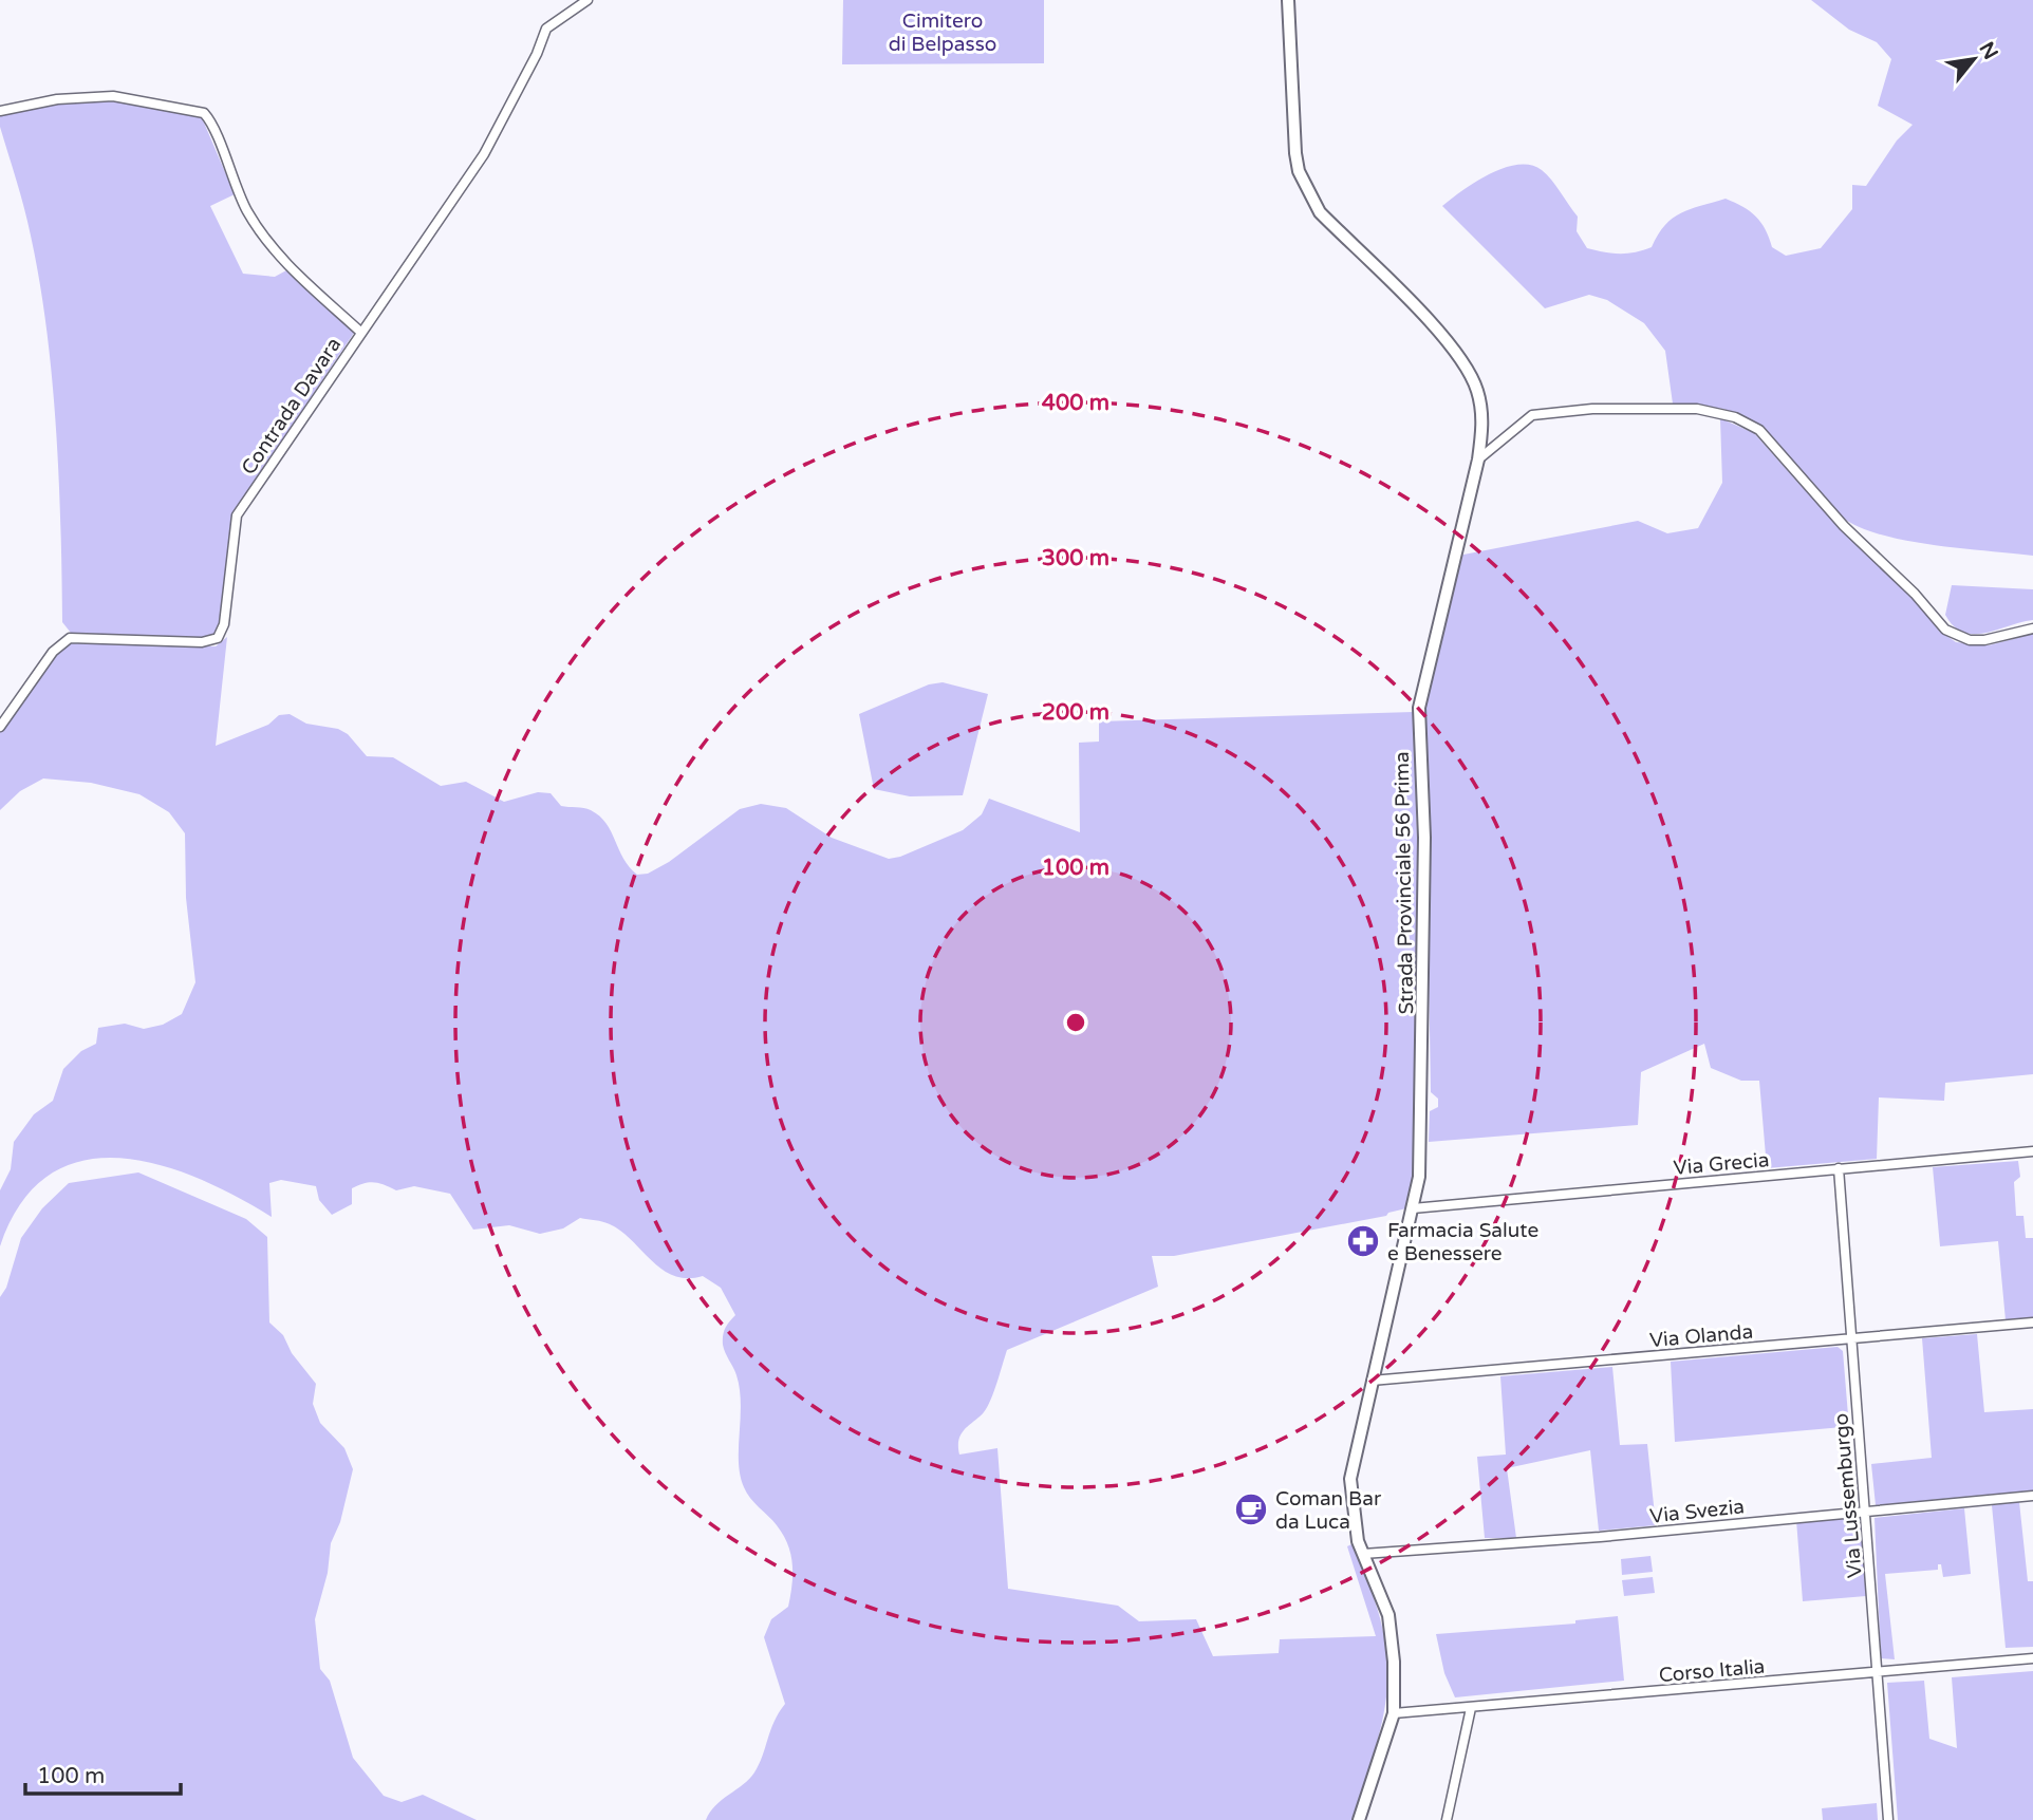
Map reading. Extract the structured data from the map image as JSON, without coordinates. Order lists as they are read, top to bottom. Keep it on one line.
{"streets":{"street":["Contrada Davara","Strada Provinciale 56 Prima","Via Grecia","Via Olanda","Via Lussemburgo","Via Svezia","Corso Italia"]},"crossings":[["Strada Provinciale 56 Prima","Via Grecia"],["Strada Provinciale 56 Prima","Via Olanda"],["Strada Provinciale 56 Prima","Via Svezia"],["Strada Provinciale 56 Prima","Corso Italia"],["Via Grecia","Via Lussemburgo"],["Via Olanda","Via Lussemburgo"],["Via Lussemburgo","Via Svezia"],["Via Lussemburgo","Corso Italia"]],"parks":["Cimitero di Belpasso"],"places":{"pharmacy":["Farmacia Salute e Benessere"],"cafe":["Coman Bar da Luca"]},"scale_bar":"100 m","north":"top right","rings":["400 m","300 m","200 m","100 m"]}
